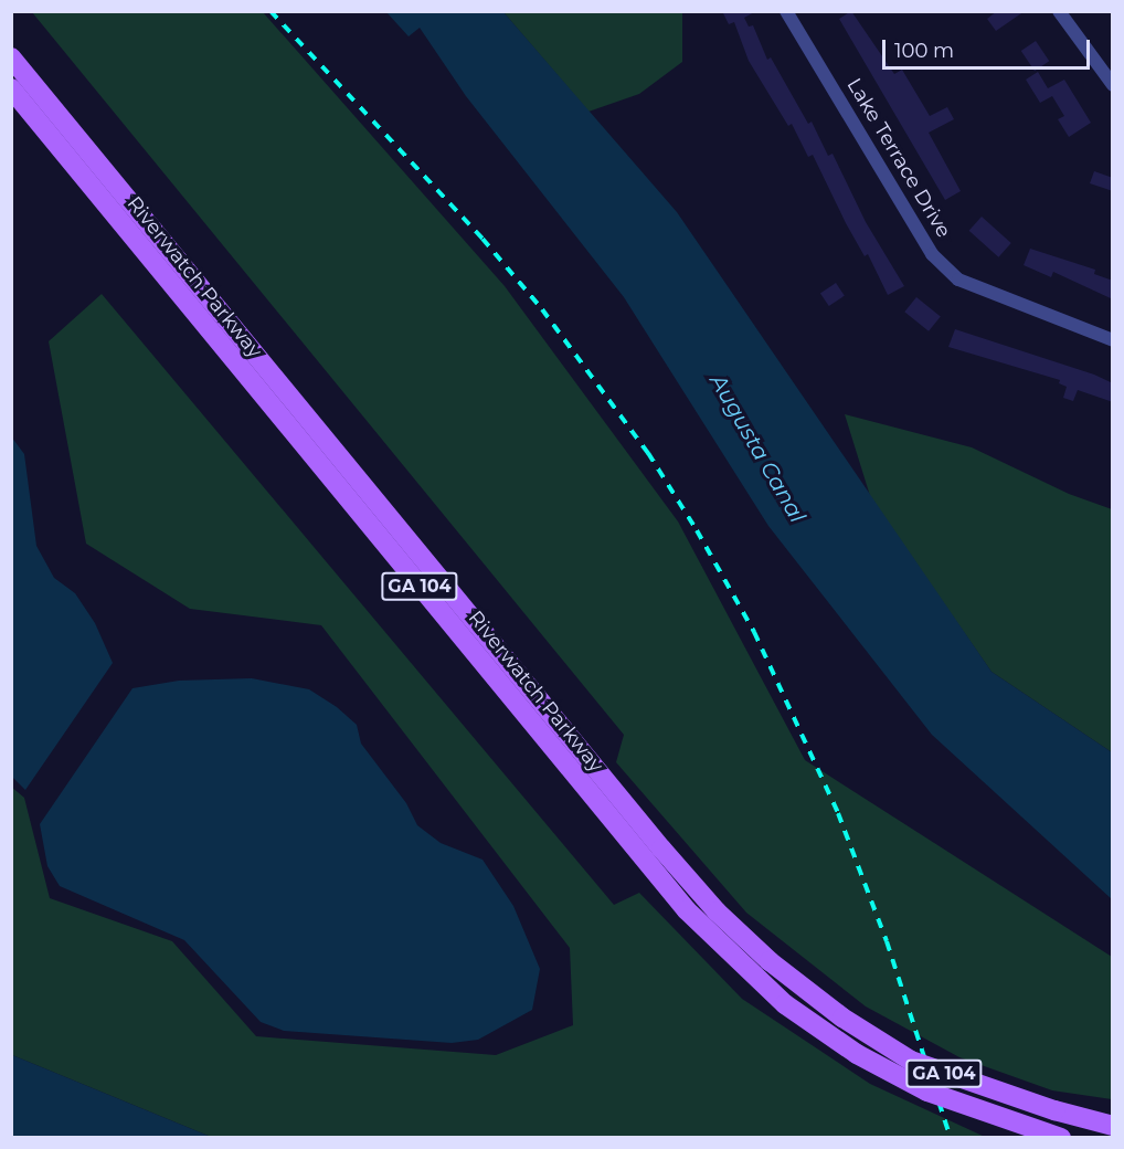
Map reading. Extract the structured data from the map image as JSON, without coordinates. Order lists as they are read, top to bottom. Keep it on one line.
{"streets":{"main road":["Riverwatch Parkway","GA 104"],"street":["Lake Terrace Drive"]},"water":["Augusta Canal"],"scale_bar":"100 m"}
